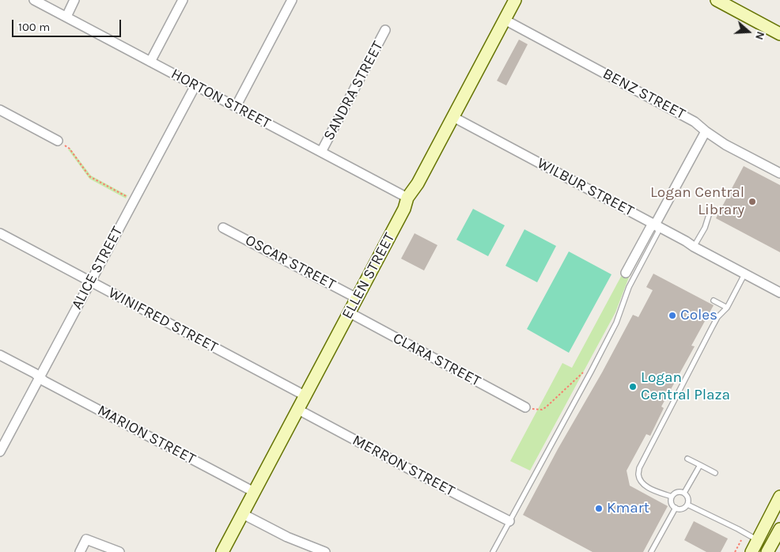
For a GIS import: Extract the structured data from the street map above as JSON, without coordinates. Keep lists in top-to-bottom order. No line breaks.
{"streets":{"street":["SANDRA STREET","BENZ STREET","HORTON STREET","WILBUR STREET","OSCAR STREET","ALICE STREET","ELLEN STREET","WINIFRED STREET","CLARA STREET","MARION STREET","MERRON STREET"]},"crossings":[["SANDRA STREET","HORTON STREET"],["BENZ STREET","ELLEN STREET"],["HORTON STREET","ALICE STREET"],["HORTON STREET","ELLEN STREET"],["WILBUR STREET","ELLEN STREET"],["OSCAR STREET","ELLEN STREET"],["ALICE STREET","WINIFRED STREET"],["ALICE STREET","MARION STREET"],["ELLEN STREET","WINIFRED STREET"],["ELLEN STREET","CLARA STREET"],["ELLEN STREET","MARION STREET"],["ELLEN STREET","MERRON STREET"]],"places":["Logan Central Library","Coles","Logan Central Plaza","Kmart"],"scale_bar":"100 m","north":"right"}
